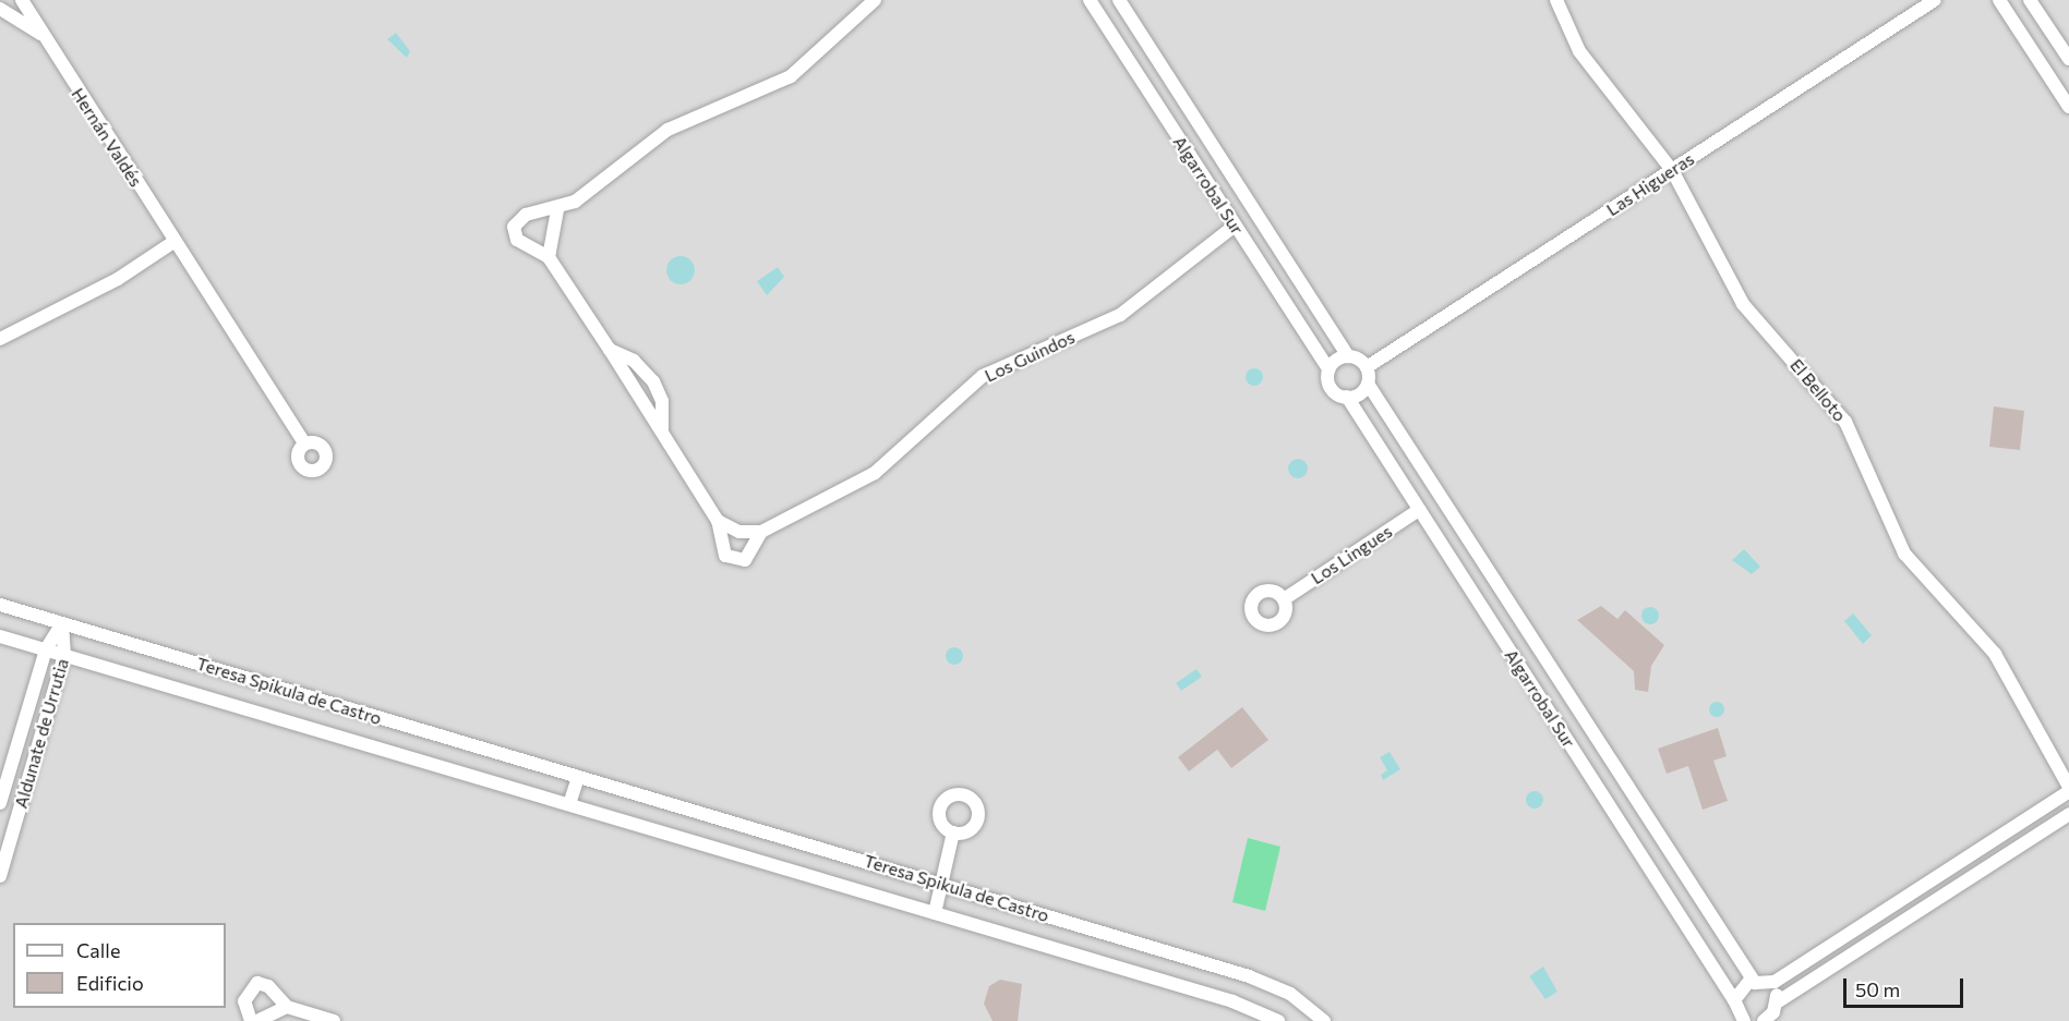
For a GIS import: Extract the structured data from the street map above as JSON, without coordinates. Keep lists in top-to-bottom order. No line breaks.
{"streets":{"street":["Hernán Valdés","Las Higueras","Algarrobal Sur","Los Guindos","El Belloto","Los Lingues","Teresa Spikula de Castro","Aldunate de Urrutia"]},"crossings":[["Las Higueras","Algarrobal Sur"],["Las Higueras","El Belloto"],["Algarrobal Sur","Los Guindos"],["Algarrobal Sur","Los Lingues"],["Teresa Spikula de Castro","Aldunate de Urrutia"]],"legend":["Calle","Edificio"],"scale_bar":"50 m"}
